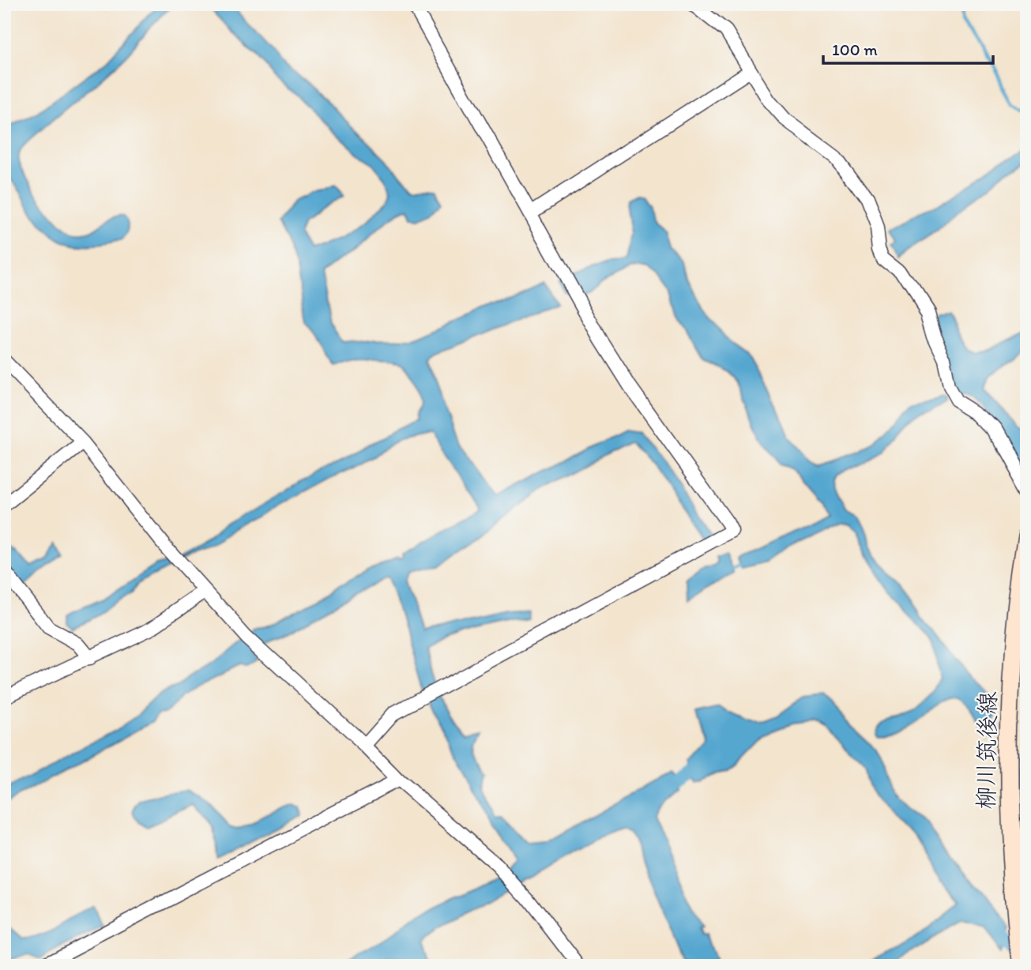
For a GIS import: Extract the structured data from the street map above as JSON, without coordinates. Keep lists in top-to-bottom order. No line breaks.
{"streets":{"main road":["柳川筑後線"]},"scale_bar":"100 m"}
